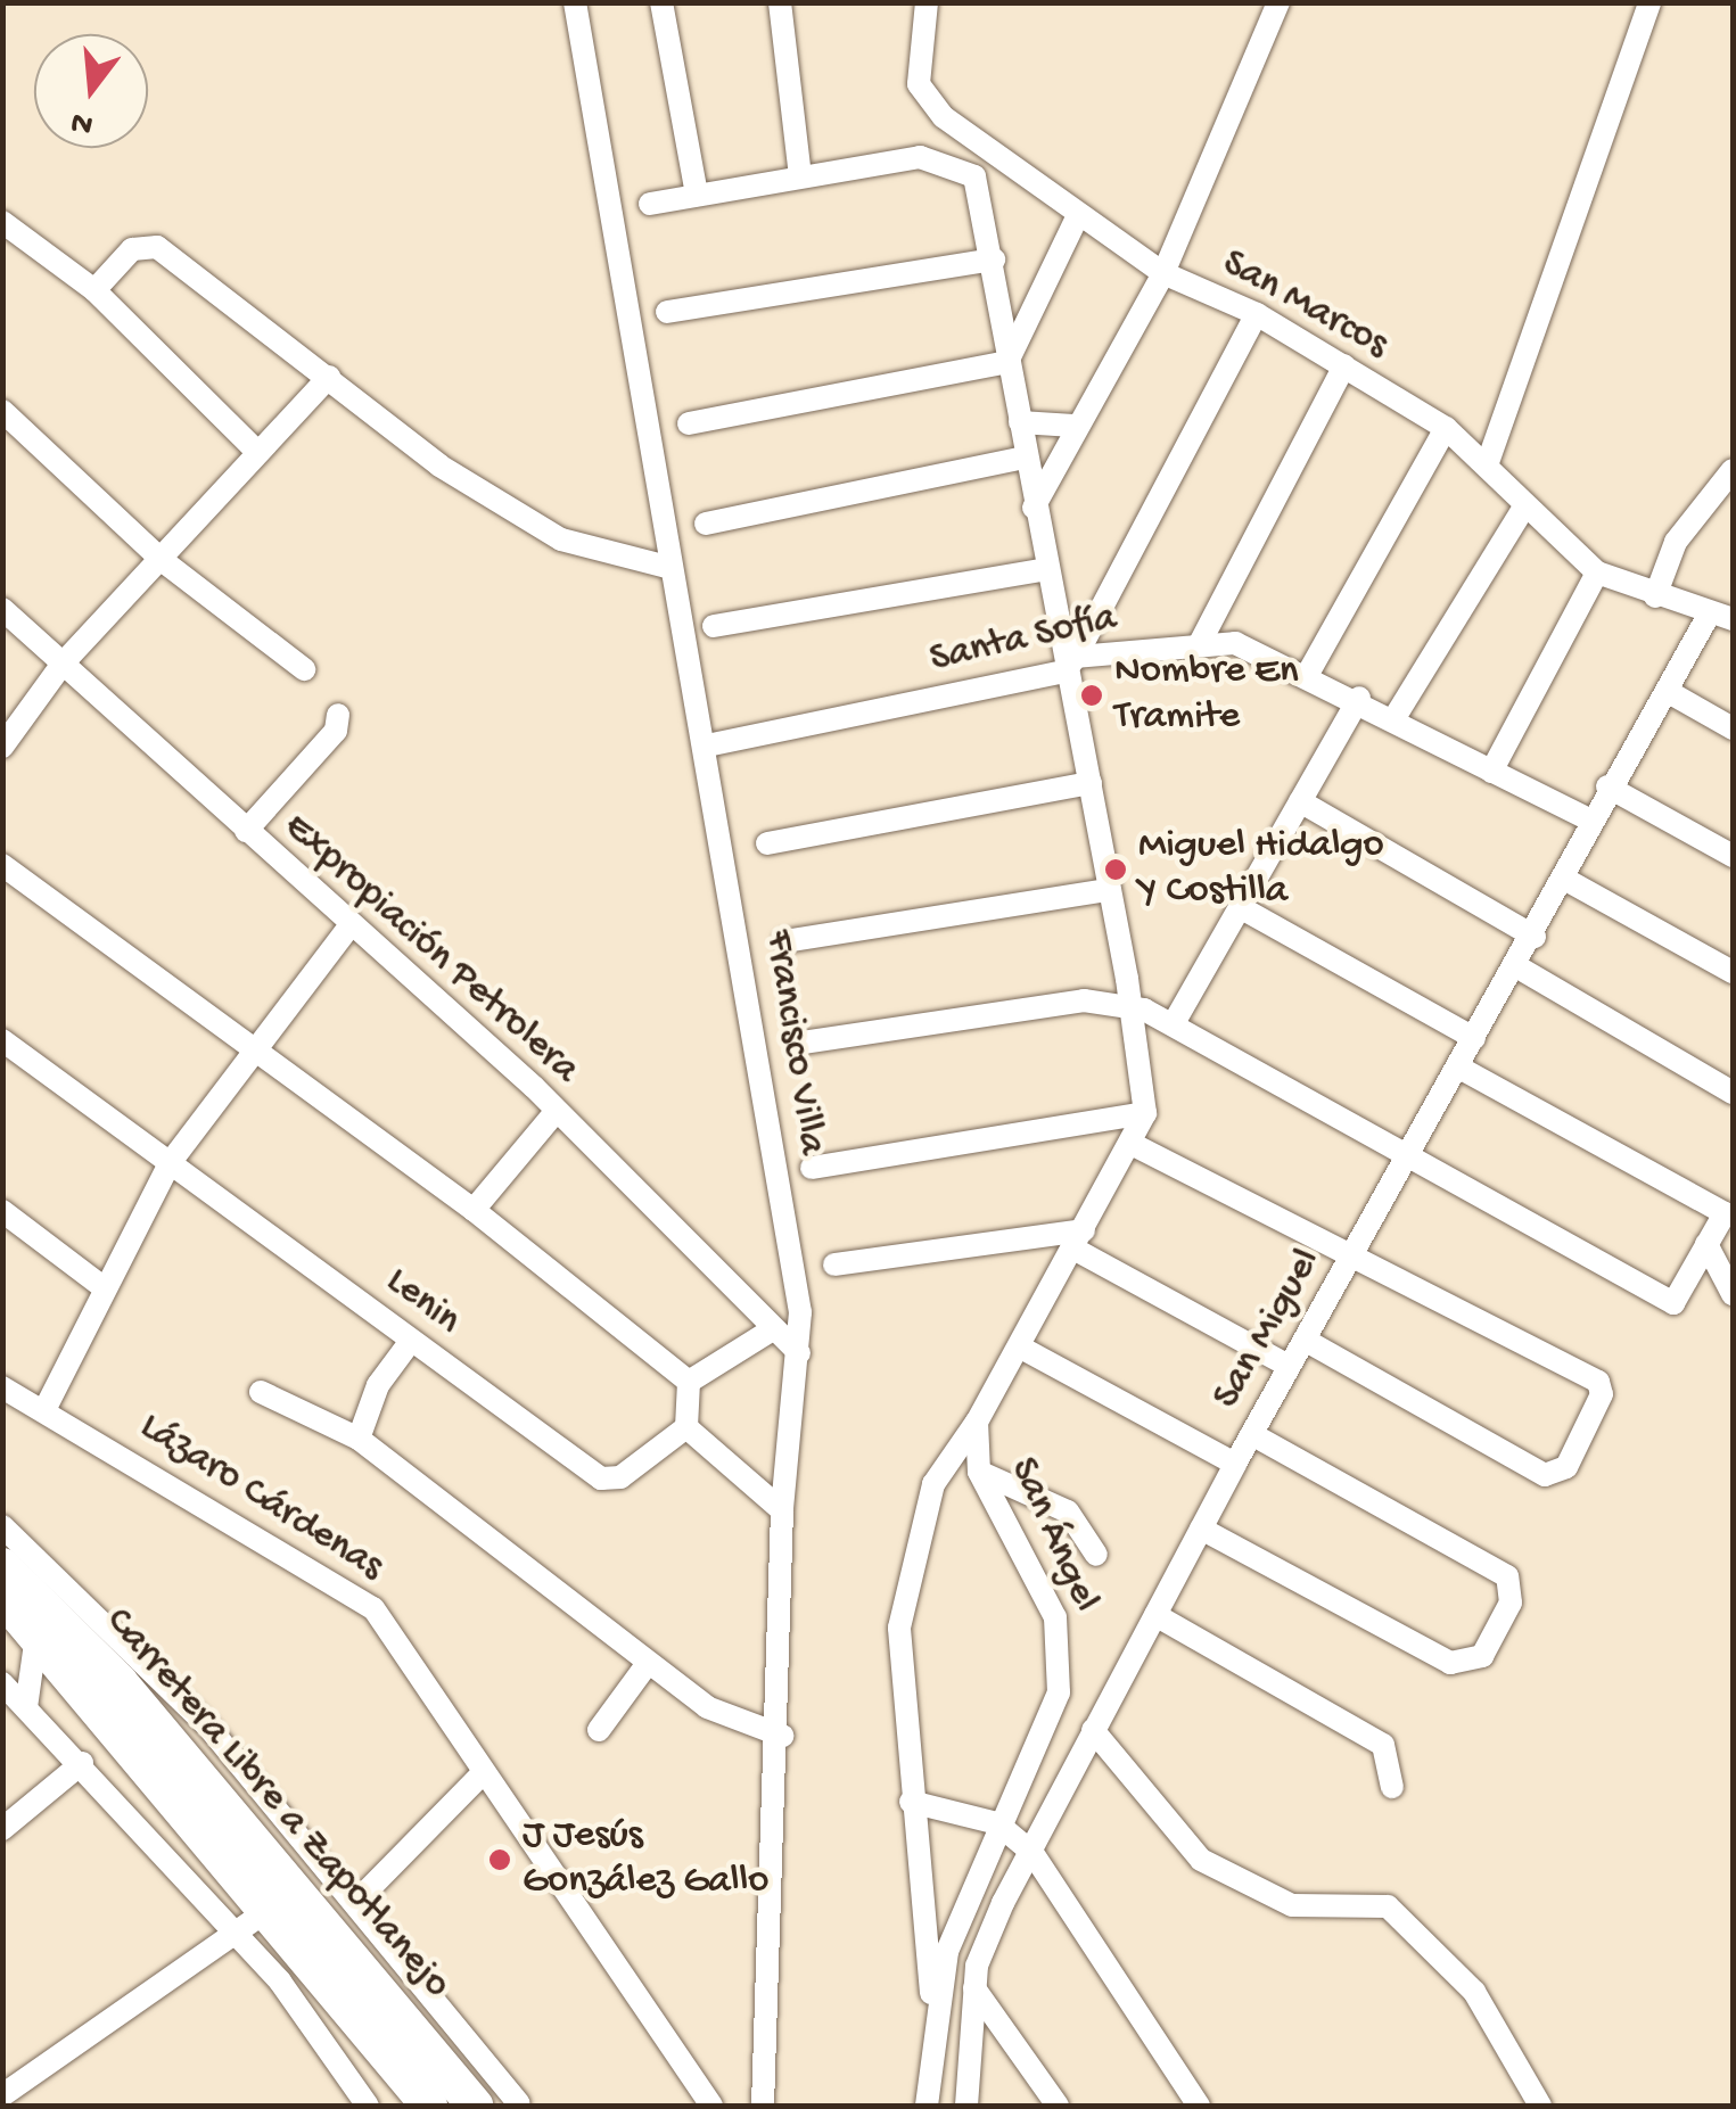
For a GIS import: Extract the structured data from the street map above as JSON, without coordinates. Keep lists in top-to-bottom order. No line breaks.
{"streets":{"main road":["Carretera Libre a Zapotlanejo"],"street":["San Marcos","Santa Sofía","Expropiación Petrolera","Francisco Villa","Lenin","San Miguel","Lázaro Cárdenas","San Ángel"]},"crossings":[["San Marcos","San Miguel"],["Santa Sofía","Francisco Villa"],["Santa Sofía","San Miguel"],["Expropiación Petrolera","Francisco Villa"]],"places":["Nombre En Tramite","Miguel Hidalgo Y Costilla","J Jesús González Gallo"],"north":"bottom"}
